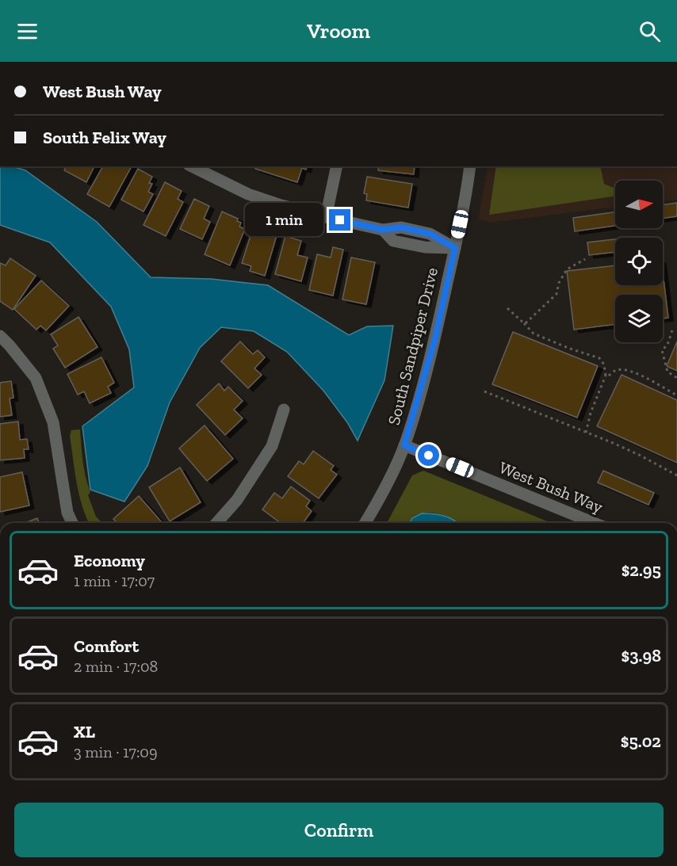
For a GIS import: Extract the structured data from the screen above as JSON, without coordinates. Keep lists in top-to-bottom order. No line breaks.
{"streets":{"street":["South Sandpiper Drive","West Bush Way"]},"crossings":[["South Sandpiper Drive","West Bush Way"]],"north":"right","page":{"header":"Vroom","banner":["West Bush Way","South Felix Way"],"bubble":"1 min","list":[{"name":"Economy","note":"1 min · 17:07","value":"$2.95"},{"name":"Comfort","note":"2 min · 17:08","value":"$3.98"},{"name":"XL","note":"3 min · 17:09","value":"$5.02"}],"buttons":"Confirm"}}
